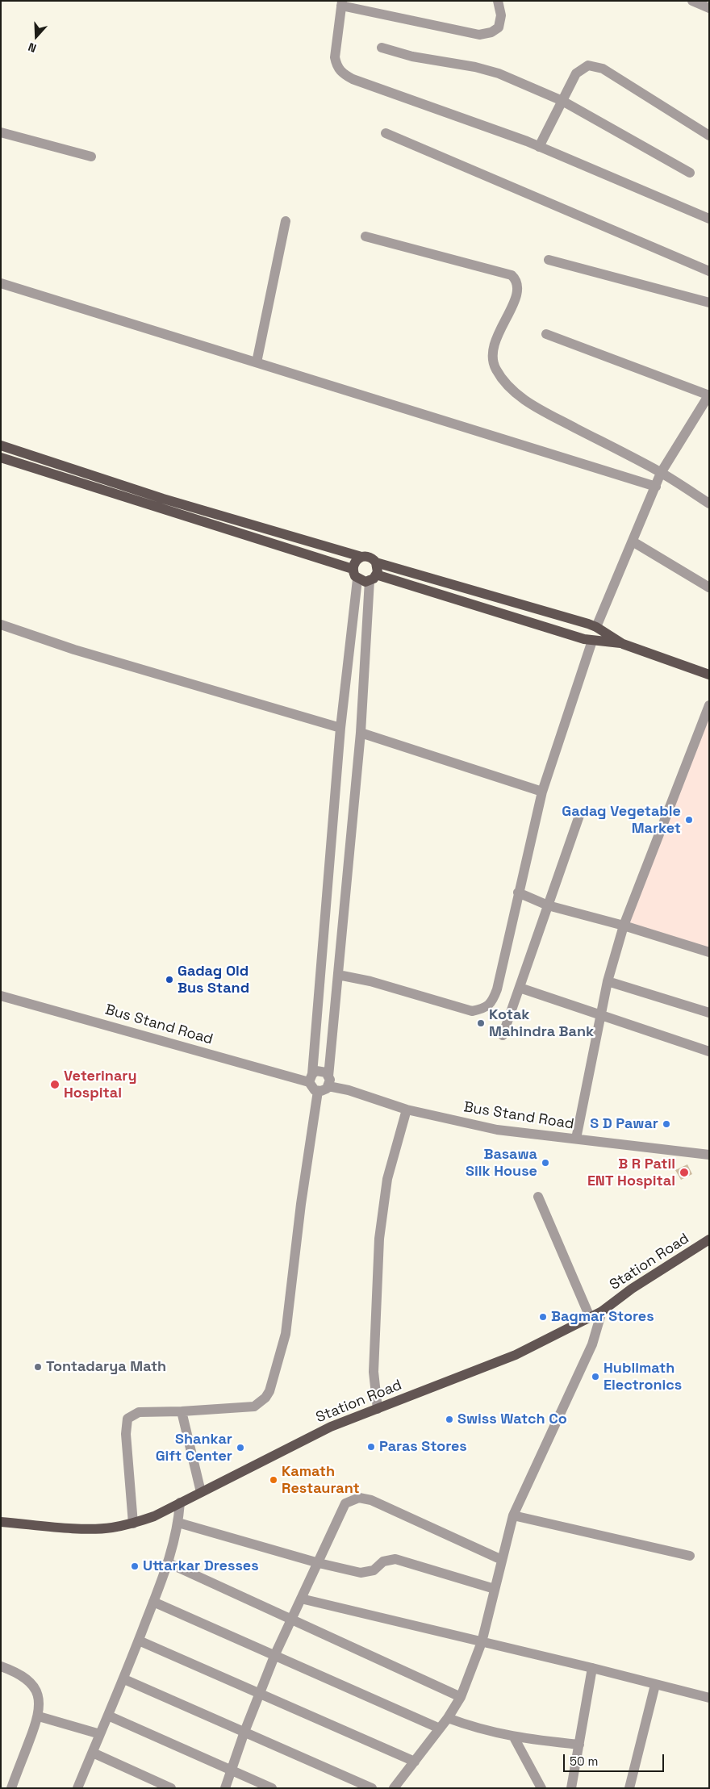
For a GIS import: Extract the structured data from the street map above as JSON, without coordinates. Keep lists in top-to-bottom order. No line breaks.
{"streets":{"main road":["Station Road"],"street":["Bus Stand Road"]},"places":["Gadag Vegetable Market","Gadag Old Bus Stand","Kotak Mahindra Bank","Veterinary Hospital","S D Pawar","Basawa Silk House","B R Patil ENT Hospital","Bagmar Stores","Tontadarya Math","Hublimath Electronics","Swiss Watch Co","Paras Stores","Shankar Gift Center","Kamath Restaurant","Uttarkar Dresses"],"scale_bar":"50 m","north":"bottom"}
